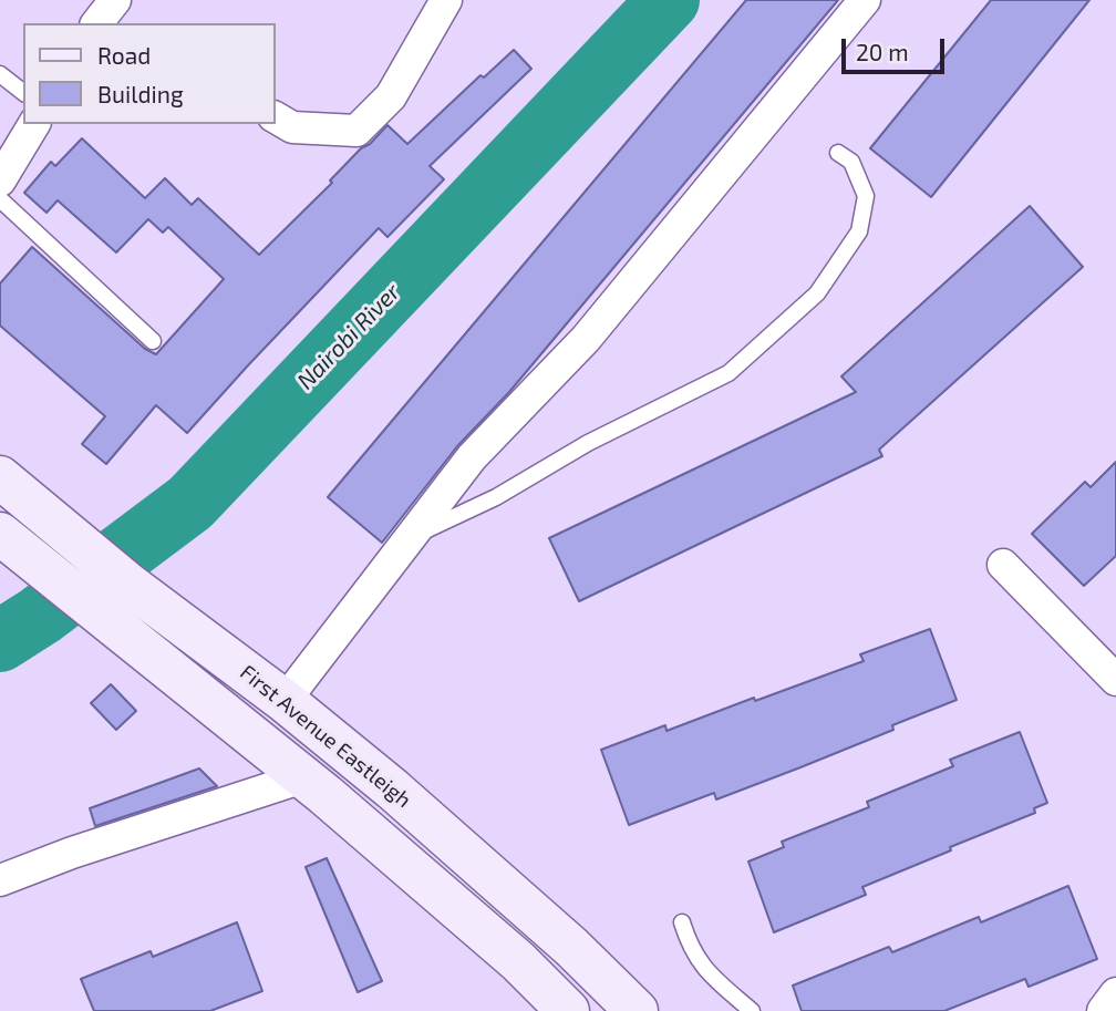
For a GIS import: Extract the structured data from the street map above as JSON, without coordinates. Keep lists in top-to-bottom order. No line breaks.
{"streets":{"main road":["First Avenue Eastleigh"]},"water":["Nairobi River"],"legend":["Road","Building"],"scale_bar":"20 m"}
